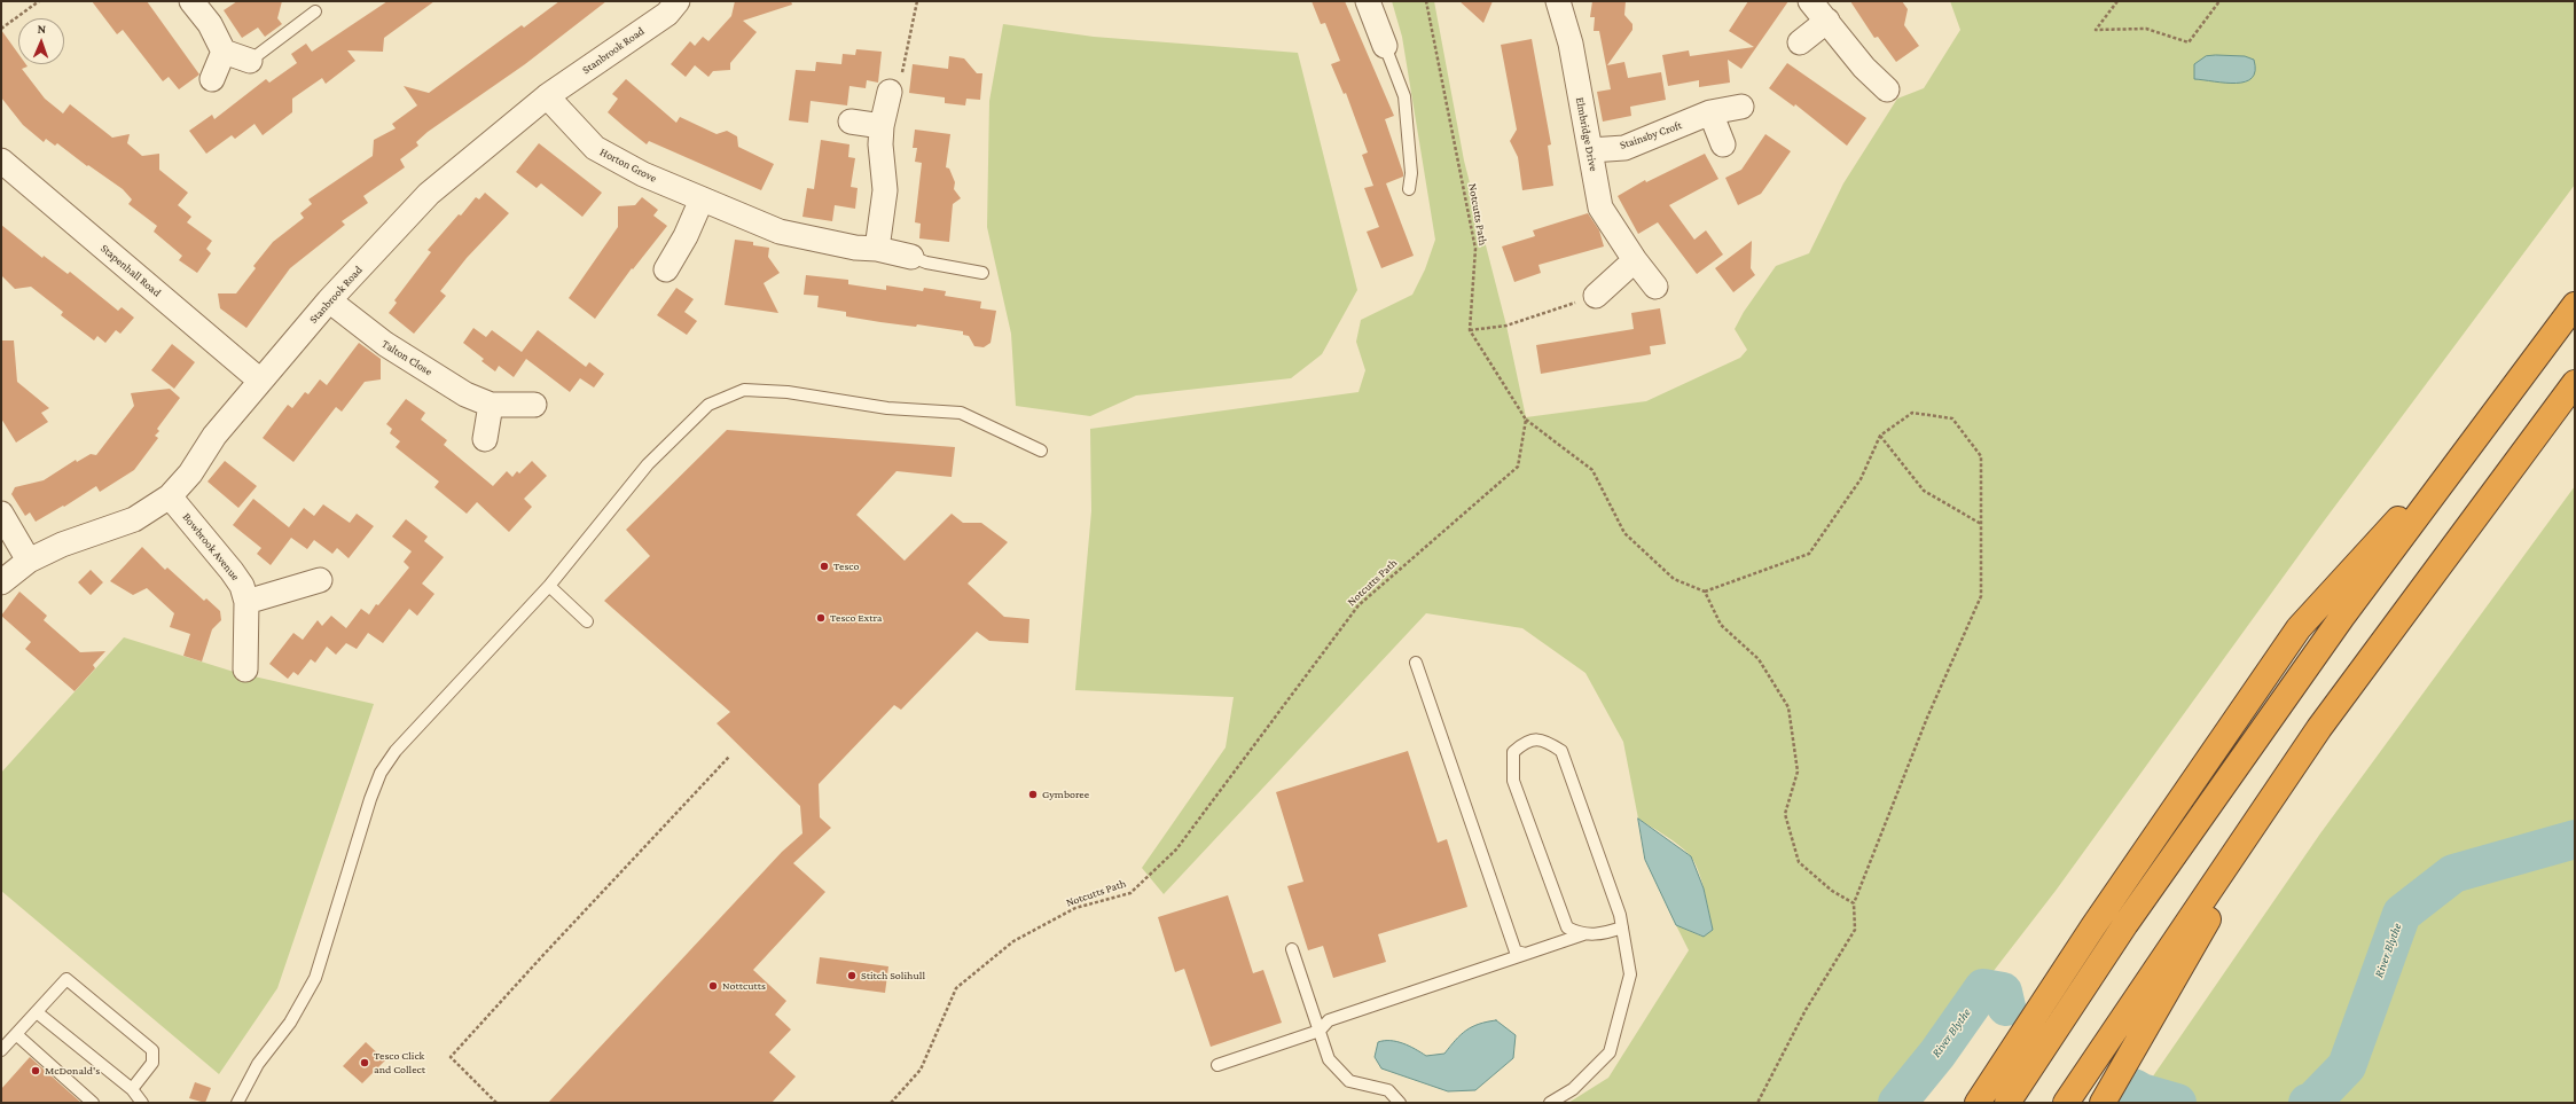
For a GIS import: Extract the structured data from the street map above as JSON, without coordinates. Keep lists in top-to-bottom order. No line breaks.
{"streets":{"street":["Stanbrook Road","Elmbridge Drive","Stainsby Croft","Horton Grove","Stapenhall Road","Talton Close","Bowbrook Avenue"],"path":["Notcutts Path"]},"crossings":[["Stanbrook Road","Horton Grove"],["Stanbrook Road","Stapenhall Road"],["Stanbrook Road","Talton Close"],["Stanbrook Road","Bowbrook Avenue"],["Elmbridge Drive","Stainsby Croft"]],"water":["River Blythe"],"places":["Tesco","Tesco Extra","Gymboree","Stitch Solihull","Nottcutts","Tesco Click and Collect","McDonald's"],"north":"top"}
